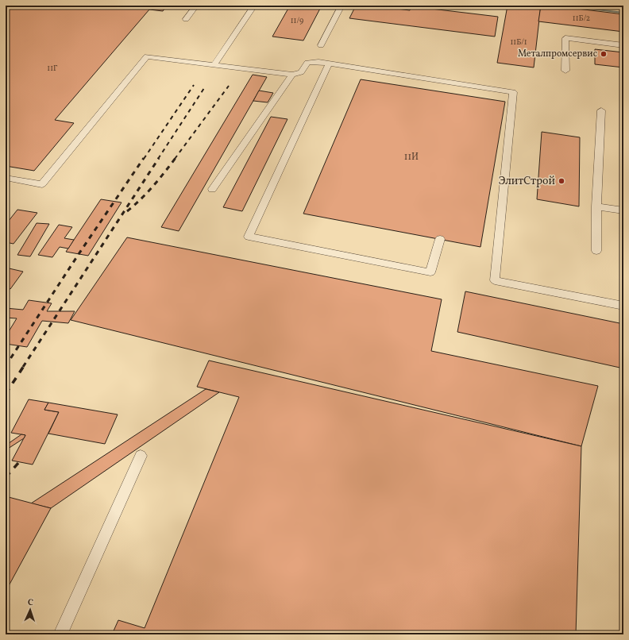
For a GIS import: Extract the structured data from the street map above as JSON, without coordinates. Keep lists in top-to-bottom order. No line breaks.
{"places":["Металпромсервис","ЭлитСтрой"],"house_numbers":["11Б/2","11/9","11Б/1","11Г","11И"],"north":"top"}
